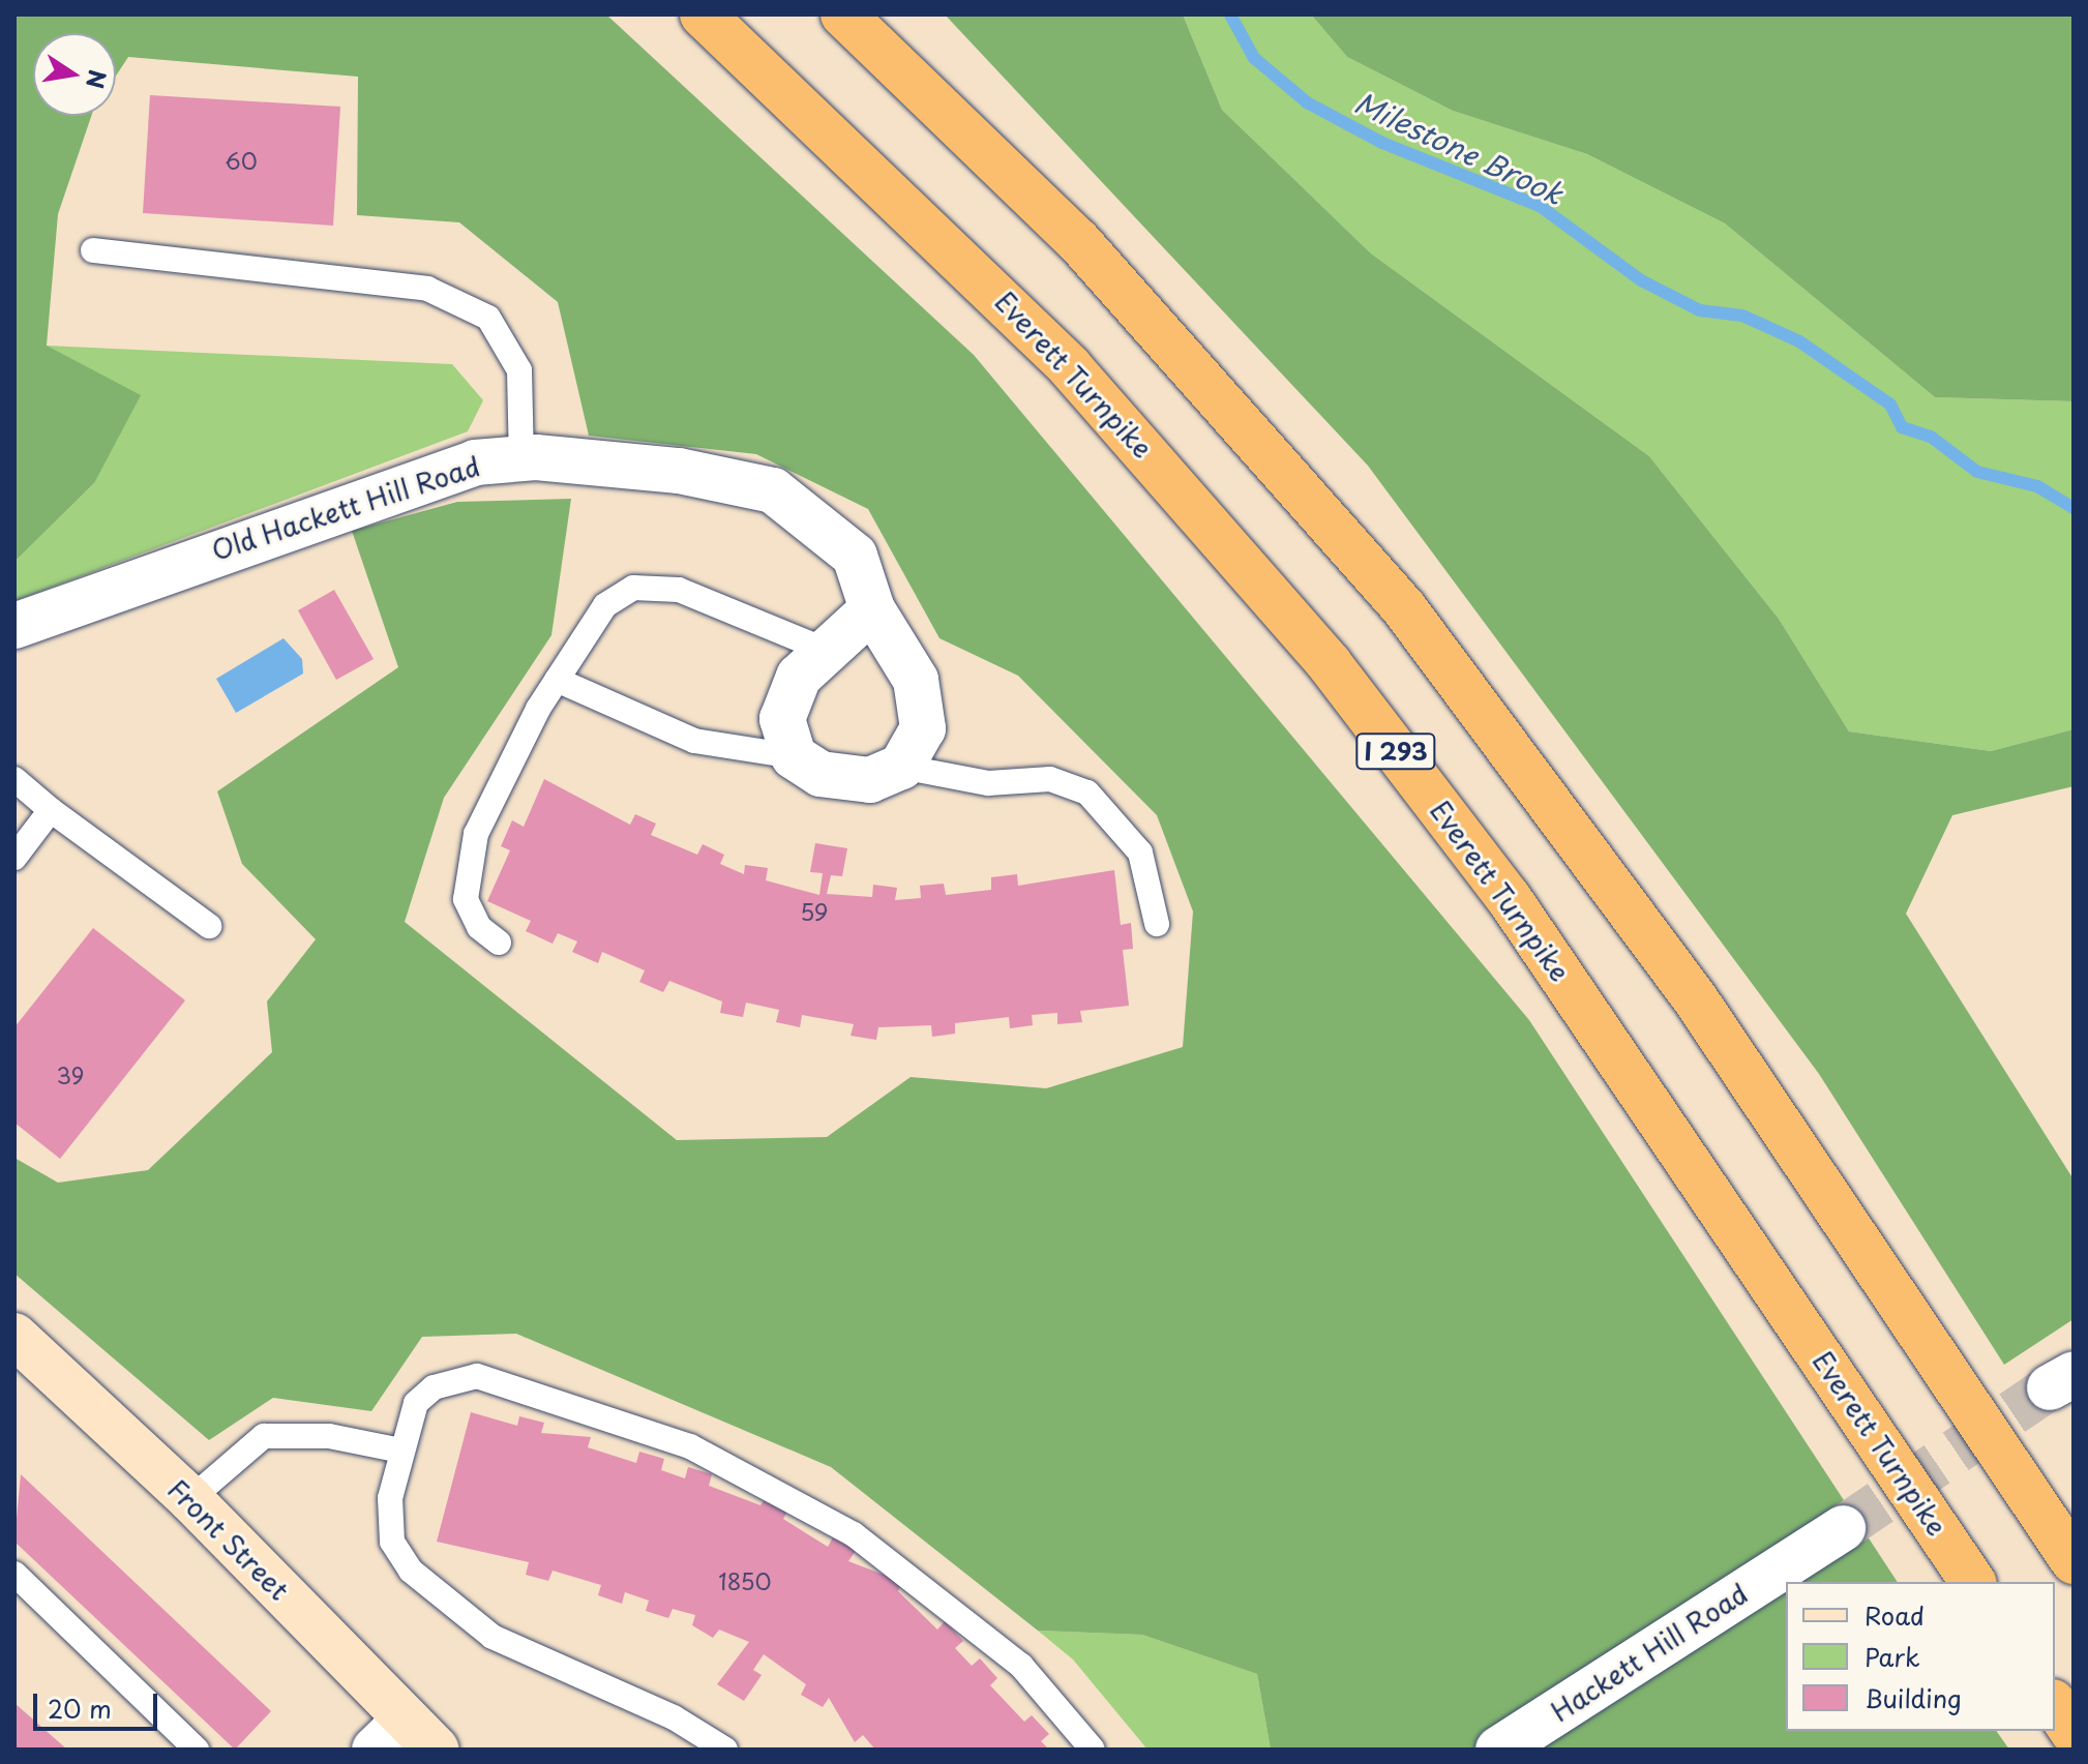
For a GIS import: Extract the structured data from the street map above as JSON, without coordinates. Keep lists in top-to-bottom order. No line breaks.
{"streets":{"highway":["Everett Turnpike","I 293"],"main road":["Front Street"],"street":["Old Hackett Hill Road","Hackett Hill Road"]},"water":["Milestone Brook"],"house_numbers":["60","59","39","1850"],"legend":["Road","Park","Building"],"scale_bar":"20 m","north":"right"}
